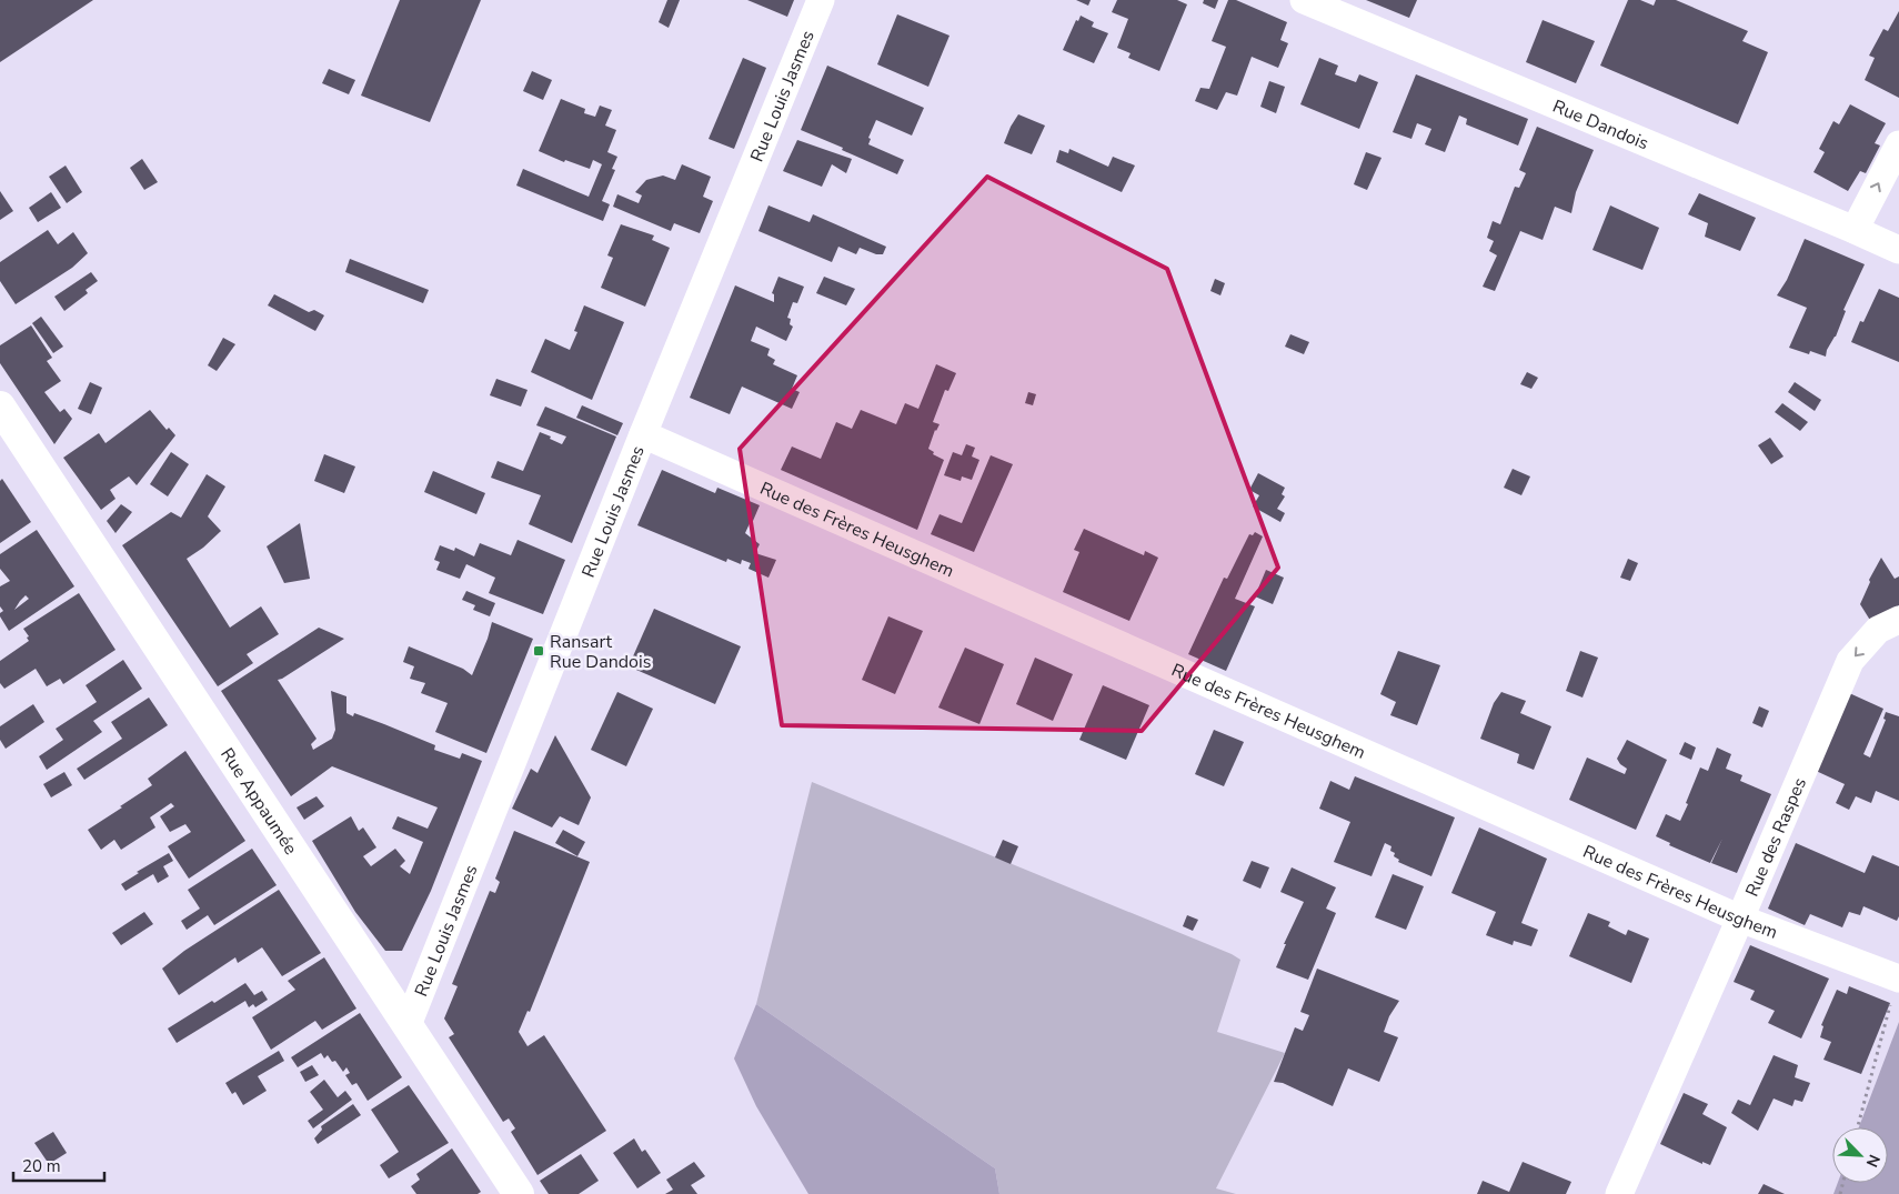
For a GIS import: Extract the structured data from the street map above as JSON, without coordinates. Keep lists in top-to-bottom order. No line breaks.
{"streets":{"street":["Rue Louis Jasmes","Rue Dandois","Rue des Frères Heusghem","Rue Appaumée","Rue des Raspes"]},"crossings":[["Rue Louis Jasmes","Rue des Frères Heusghem"],["Rue Louis Jasmes","Rue Appaumée"],["Rue des Frères Heusghem","Rue des Raspes"]],"one_way":["Rue des Raspes"],"places":{"transit":["Ransart Rue Dandois"]},"scale_bar":"20 m","north":"bottom right"}
